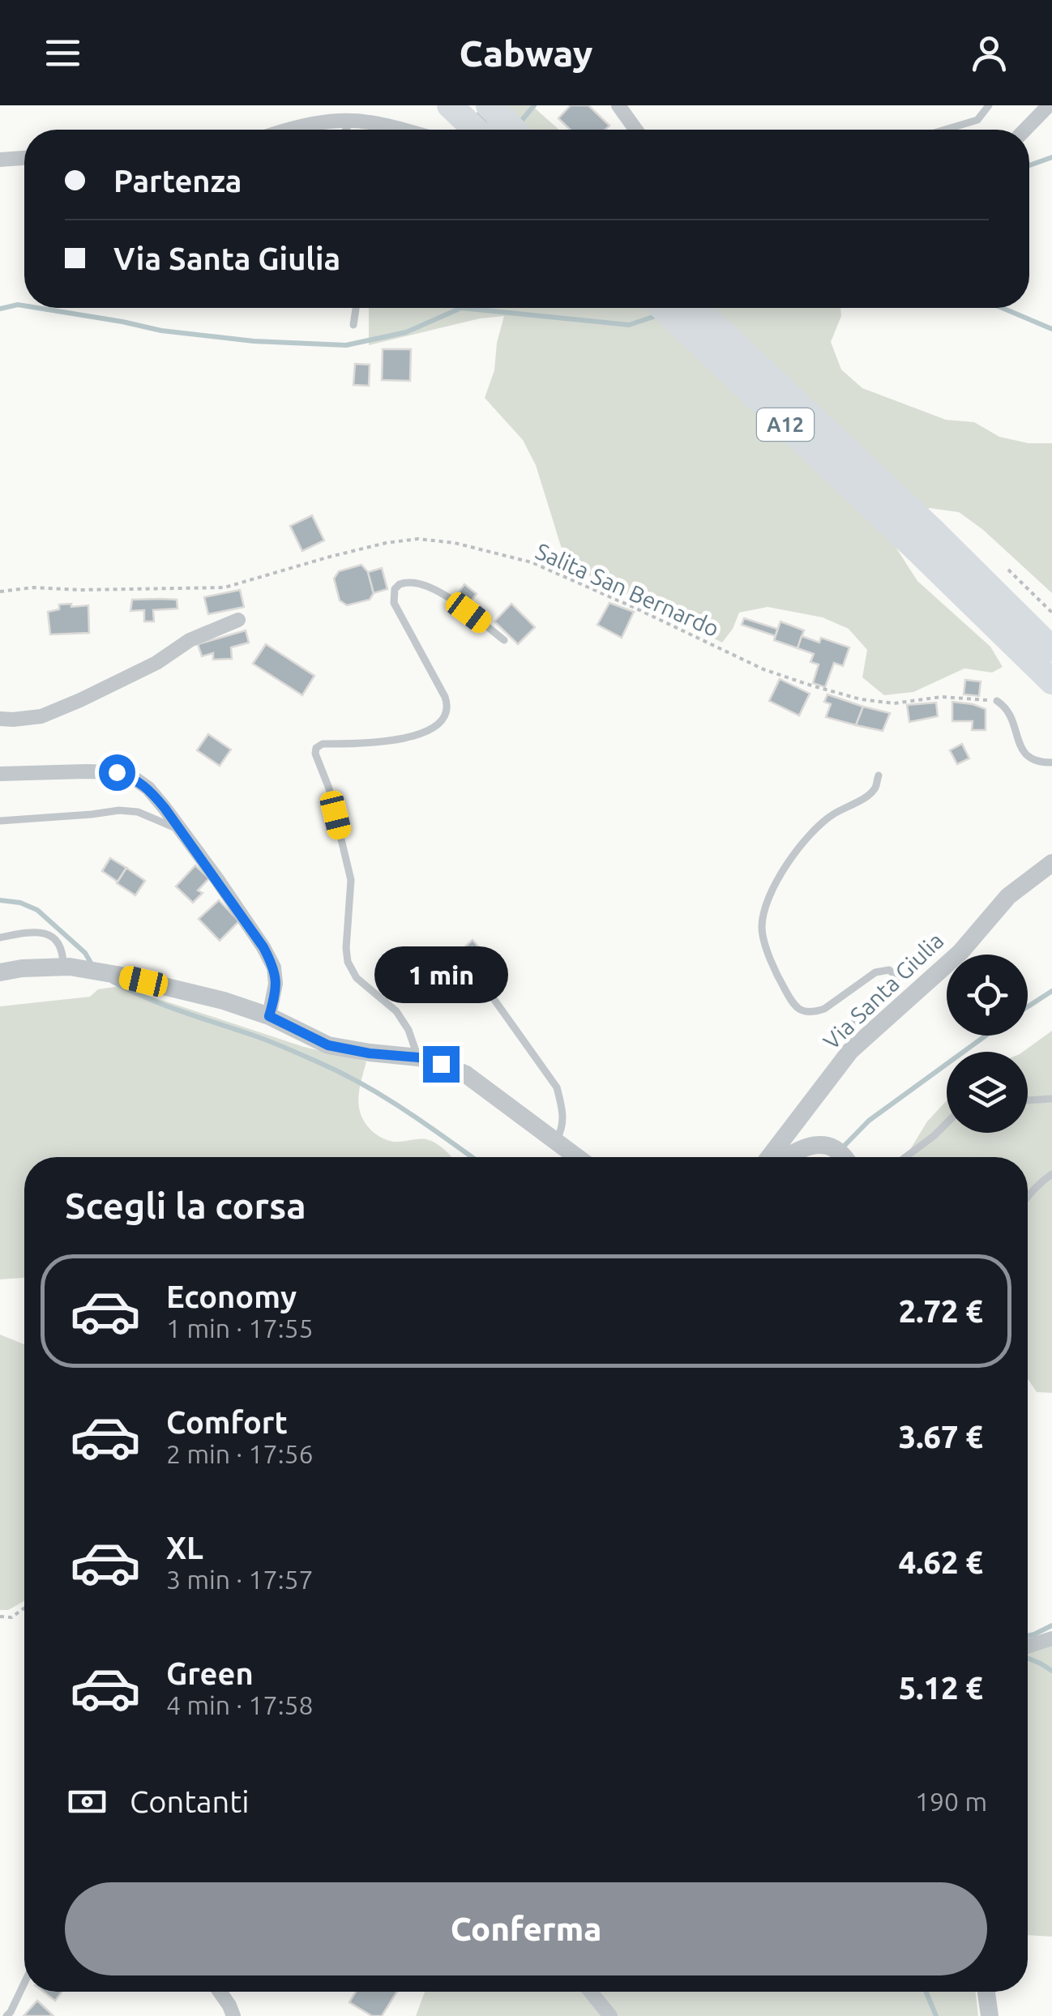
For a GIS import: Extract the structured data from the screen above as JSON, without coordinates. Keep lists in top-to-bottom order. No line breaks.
{"streets":{"highway":["A12"],"street":["Via Santa Giulia"],"path":["Salita San Bernardo"]},"page":{"header":"Cabway","banner":["Partenza","Via Santa Giulia"],"bubble":"1 min","heading":"Scegli la corsa","list":[{"name":"Economy","note":"1 min · 17:55","value":"2.72 €"},{"name":"Comfort","note":"2 min · 17:56","value":"3.67 €"},{"name":"XL","note":"3 min · 17:57","value":"4.62 €"},{"name":"Green","note":"4 min · 17:58","value":"5.12 €"}],"pay":["Contanti","190 m"],"buttons":"Conferma"}}
